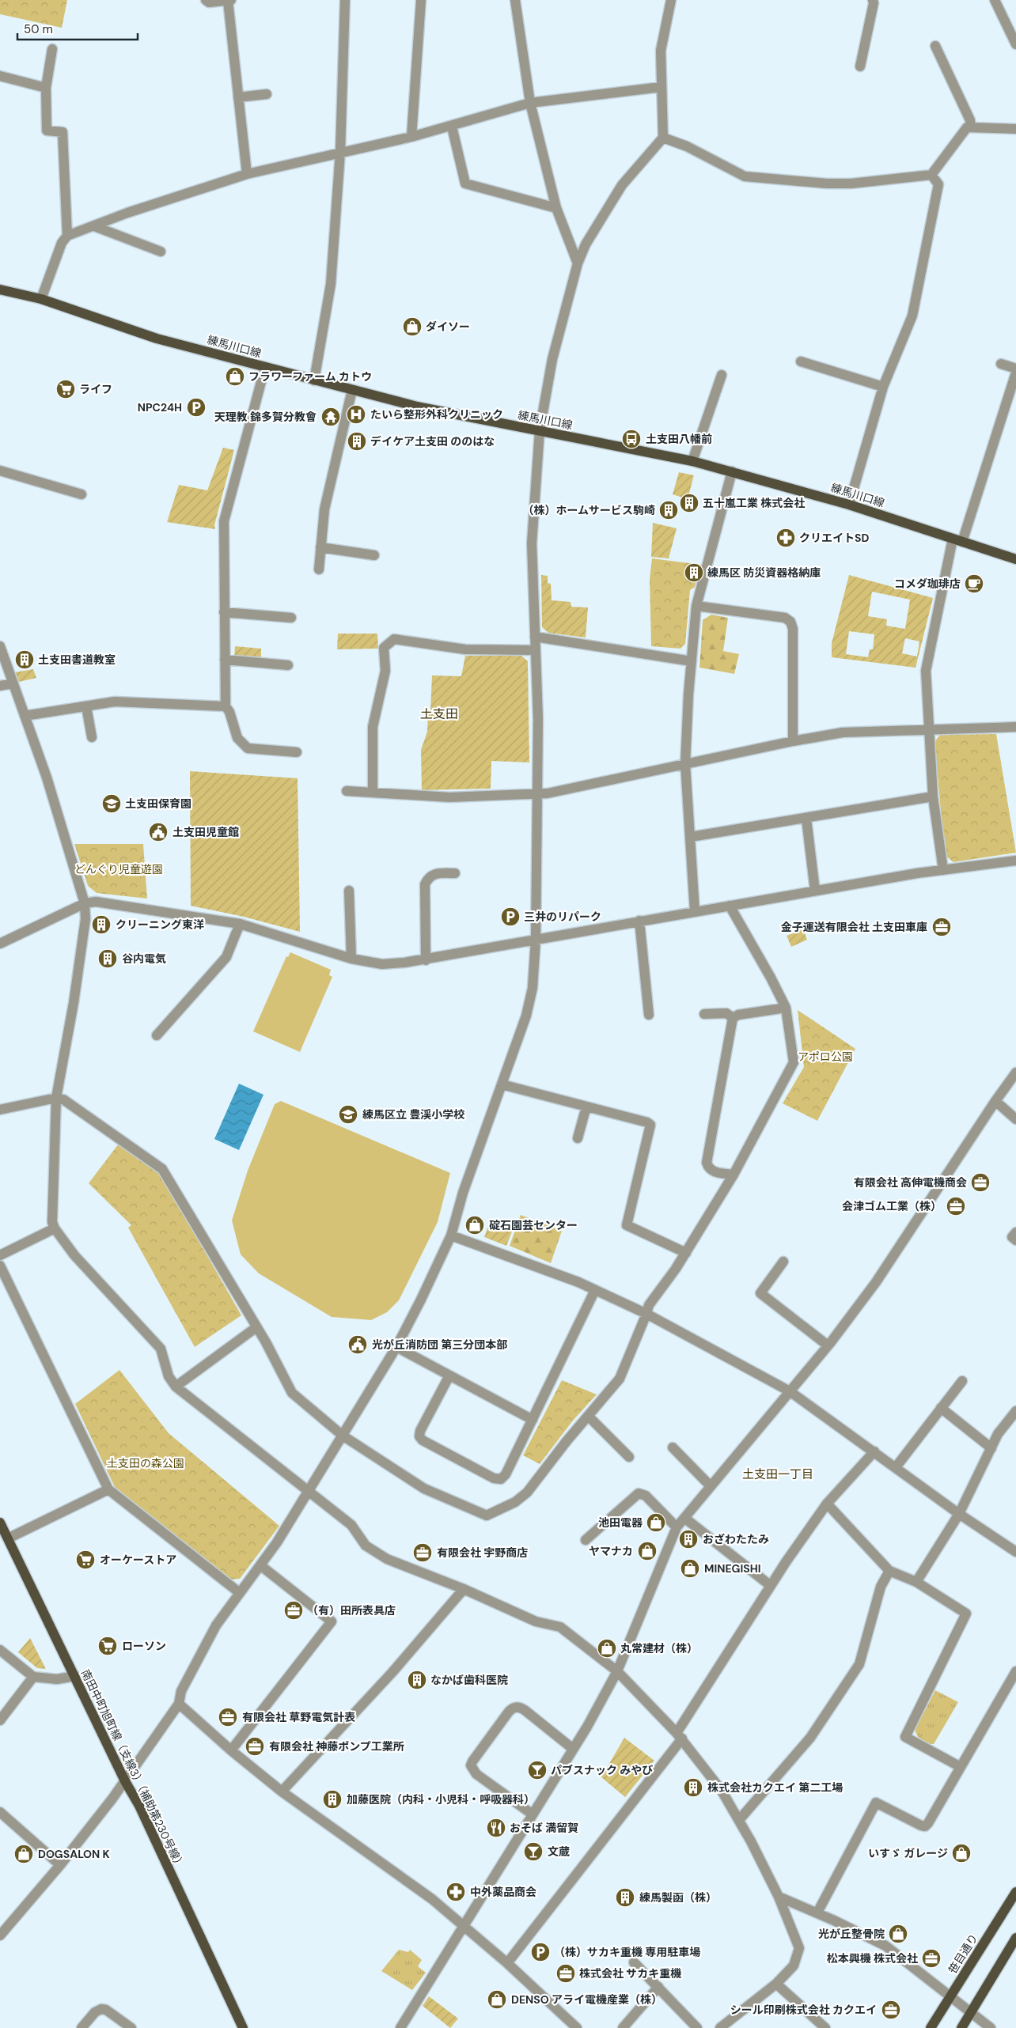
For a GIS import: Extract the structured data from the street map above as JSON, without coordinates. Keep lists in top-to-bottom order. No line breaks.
{"streets":{"main road":["練馬川口線","南田中町旭町線（支線3）（補助第230号線）","笹目通り"]},"districts":["土支田","土支田一丁目"],"parks":["どんぐり児童遊園","アポロ公園","土支田の森公園"],"places":{"shop":["ダイソー","フラワーファーム カトウ","碇石園芸センター","池田電器","ヤマナカ","MINEGISHI","丸常建材（株）","いすゞ ガレージ","DOGSALON K","光が丘整骨院","DENSO アライ電機産業（株）"],"supermarket":["ライフ","オーケーストア","ローソン"],"parking":["NPC24H","三井のリパーク","（株）サカキ重機 専用駐車場"],"hospital":["たいら整形外科クリニック"],"temple":["天理教 錦多賀分教會"],"bus stop":["土支田八幡前"],"building":["デイケア土支田 ののはな","五十嵐工業 株式会社","（株）ホームサービス駒崎","練馬区 防災資器格納庫","土支田書道教室","クリーニング東洋","谷内電気","おざわたたみ","なかば歯科医院","株式会社カクエイ 第二工場","加藤医院（内科・小児科・呼吸器科）","練馬製函（株）"],"pharmacy":["クリエイトSD","中外薬品商会"],"cafe":["コメダ珈琲店"],"school or university":["土支田保育園","練馬区立 豊渓小学校"],"public building":["土支田児童館","光が丘消防団 第三分団本部"],"office":["金子運送有限会社 土支田車庫","有限会社 高伸電機商会","会津ゴム工業（株）","有限会社 宇野商店","（有）田所表具店","有限会社 草野電気計表","有限会社 神藤ポンプ工業所","松本興機 株式会社","株式会社 サカキ重機","シール印刷株式会社 カクエイ"],"bar":["パブスナック みやび","文蔵"],"restaurant":["おそば 満留賀"]},"scale_bar":"50 m"}
